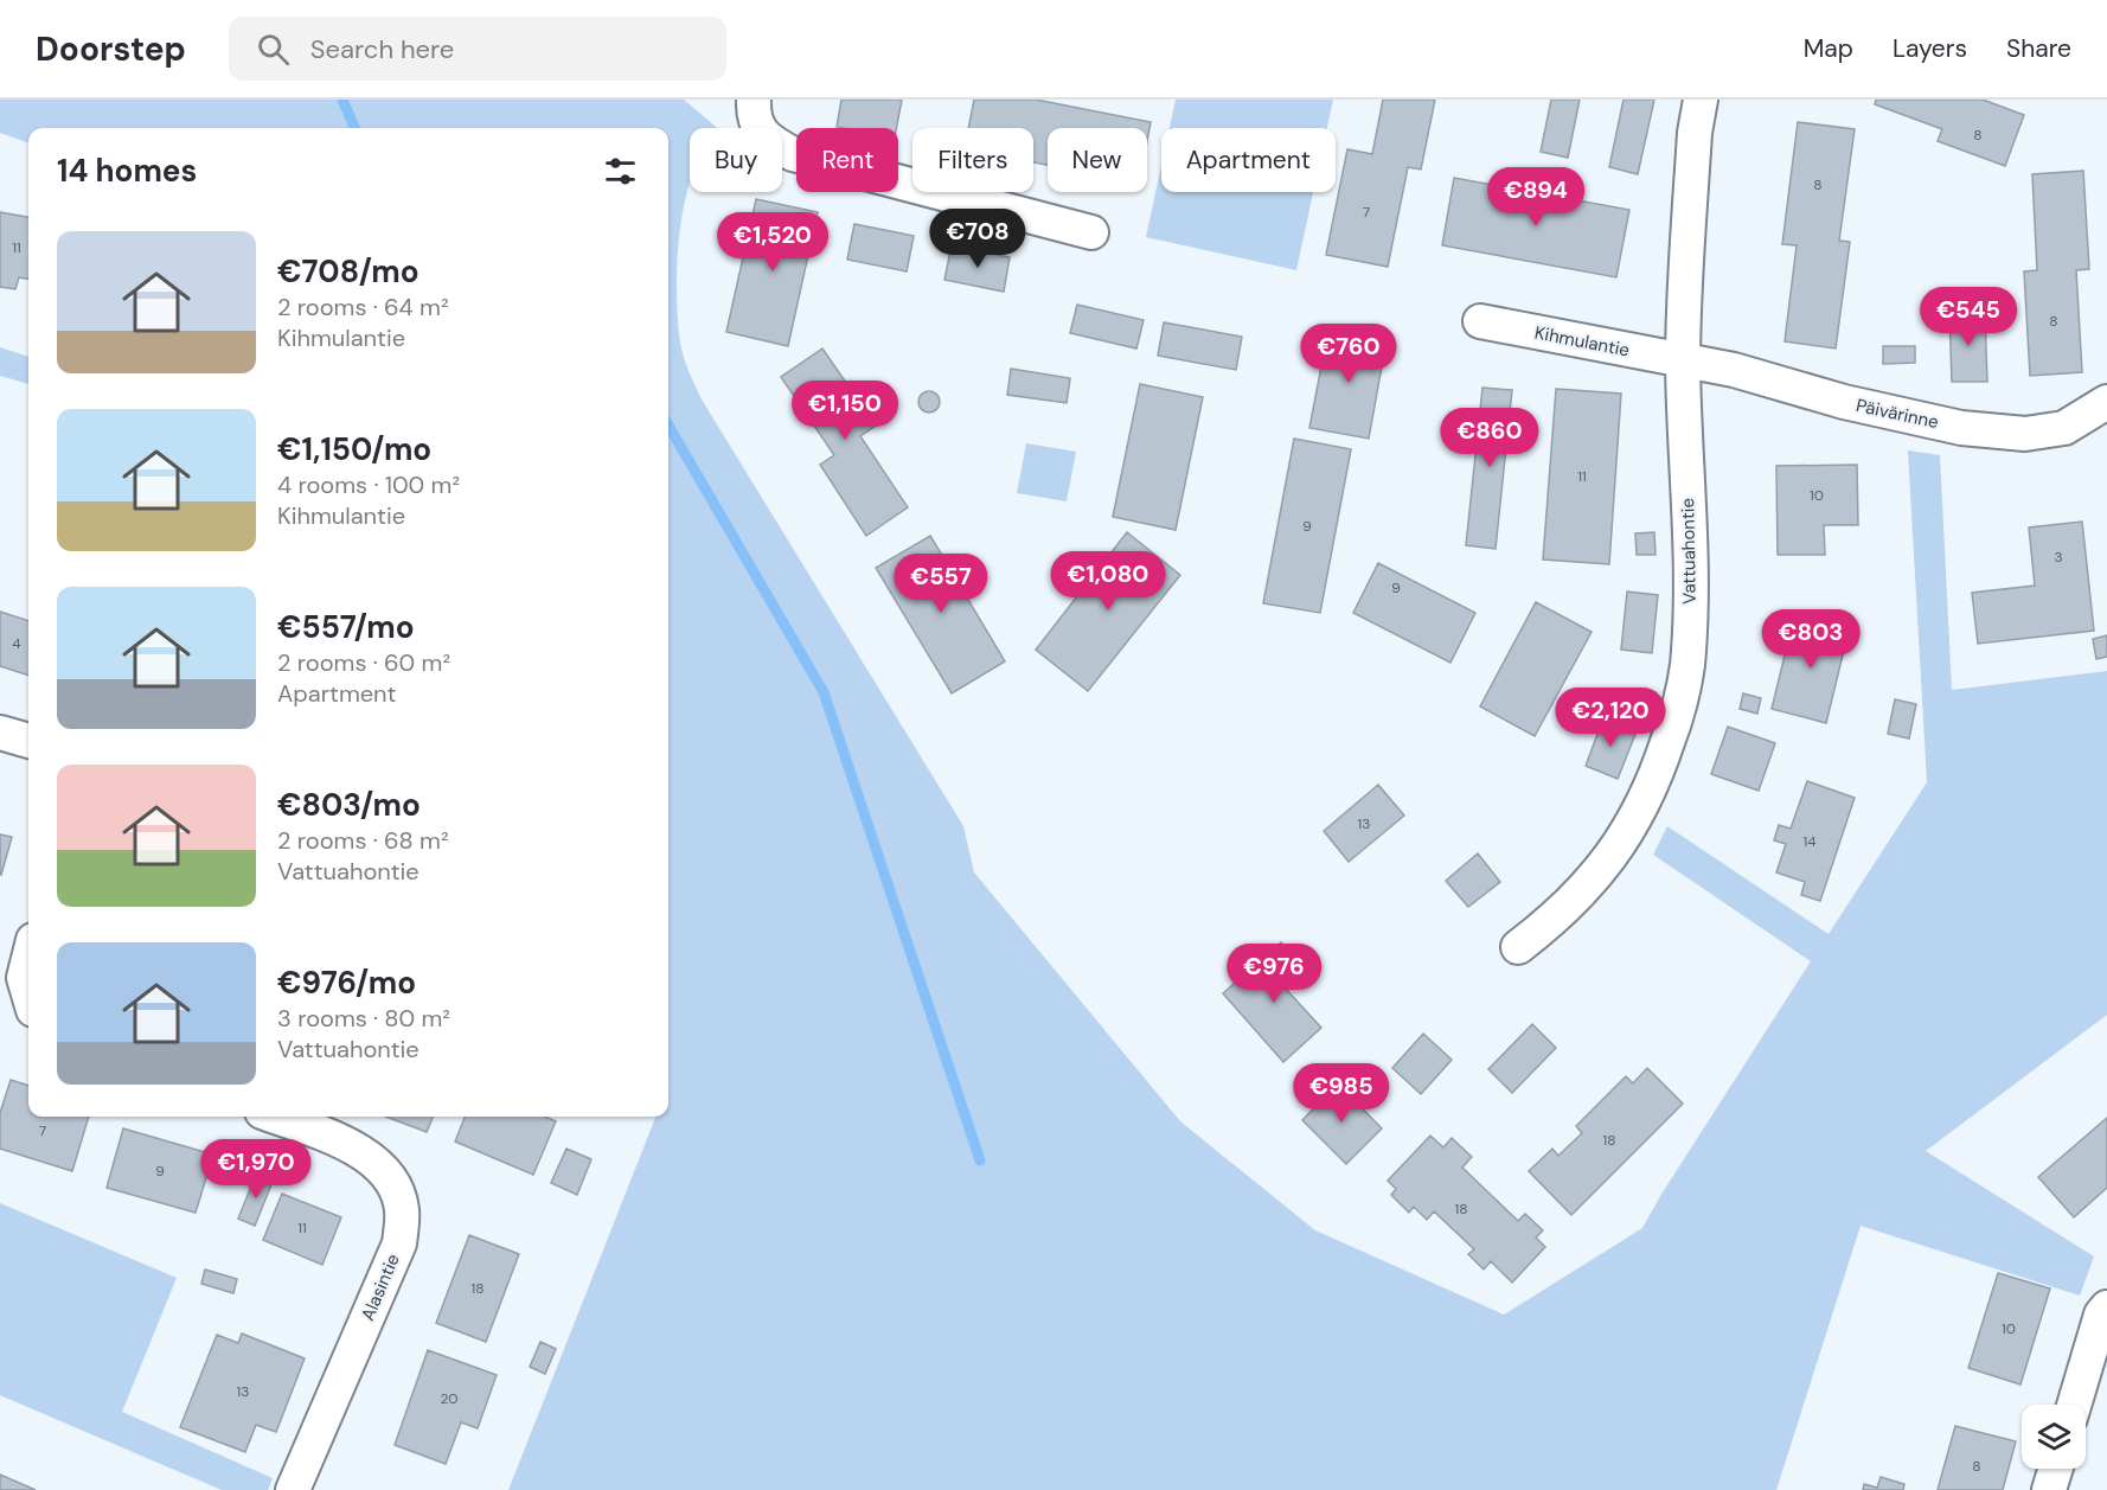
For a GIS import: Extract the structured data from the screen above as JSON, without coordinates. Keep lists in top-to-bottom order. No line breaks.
{"streets":{"street":["Kihmulantie","Päivärinne","Vattuahontie","Alasintie"]},"crossings":[["Kihmulantie","Päivärinne"],["Kihmulantie","Vattuahontie"],["Päivärinne","Vattuahontie"]],"house_numbers":["8","8","7","11","8","11","10","9","3","9","4","13","14","7","18","9","18","11","18","10","13","20","8"],"page":{"header":"Doorstep","search":"Search here","nav":["Map","Layers","Share"],"chip":["Buy","Rent","Filters","New","Apartment"],"heading":"14 homes","price":["€894","€708","€1,520","€545","€760","€1,150","€860","€1,080","€557","€803","€2,120","€976","€985","€1,970"],"list":[{"name":"€708/mo","note":"2 rooms · 64 m² · Kihmulantie"},{"name":"€1,150/mo","note":"4 rooms · 100 m² · Kihmulantie"},{"name":"€557/mo","note":"2 rooms · 60 m² · Apartment"},{"name":"€803/mo","note":"2 rooms · 68 m² · Vattuahontie"},{"name":"€976/mo","note":"3 rooms · 80 m² · Vattuahontie"}]}}
